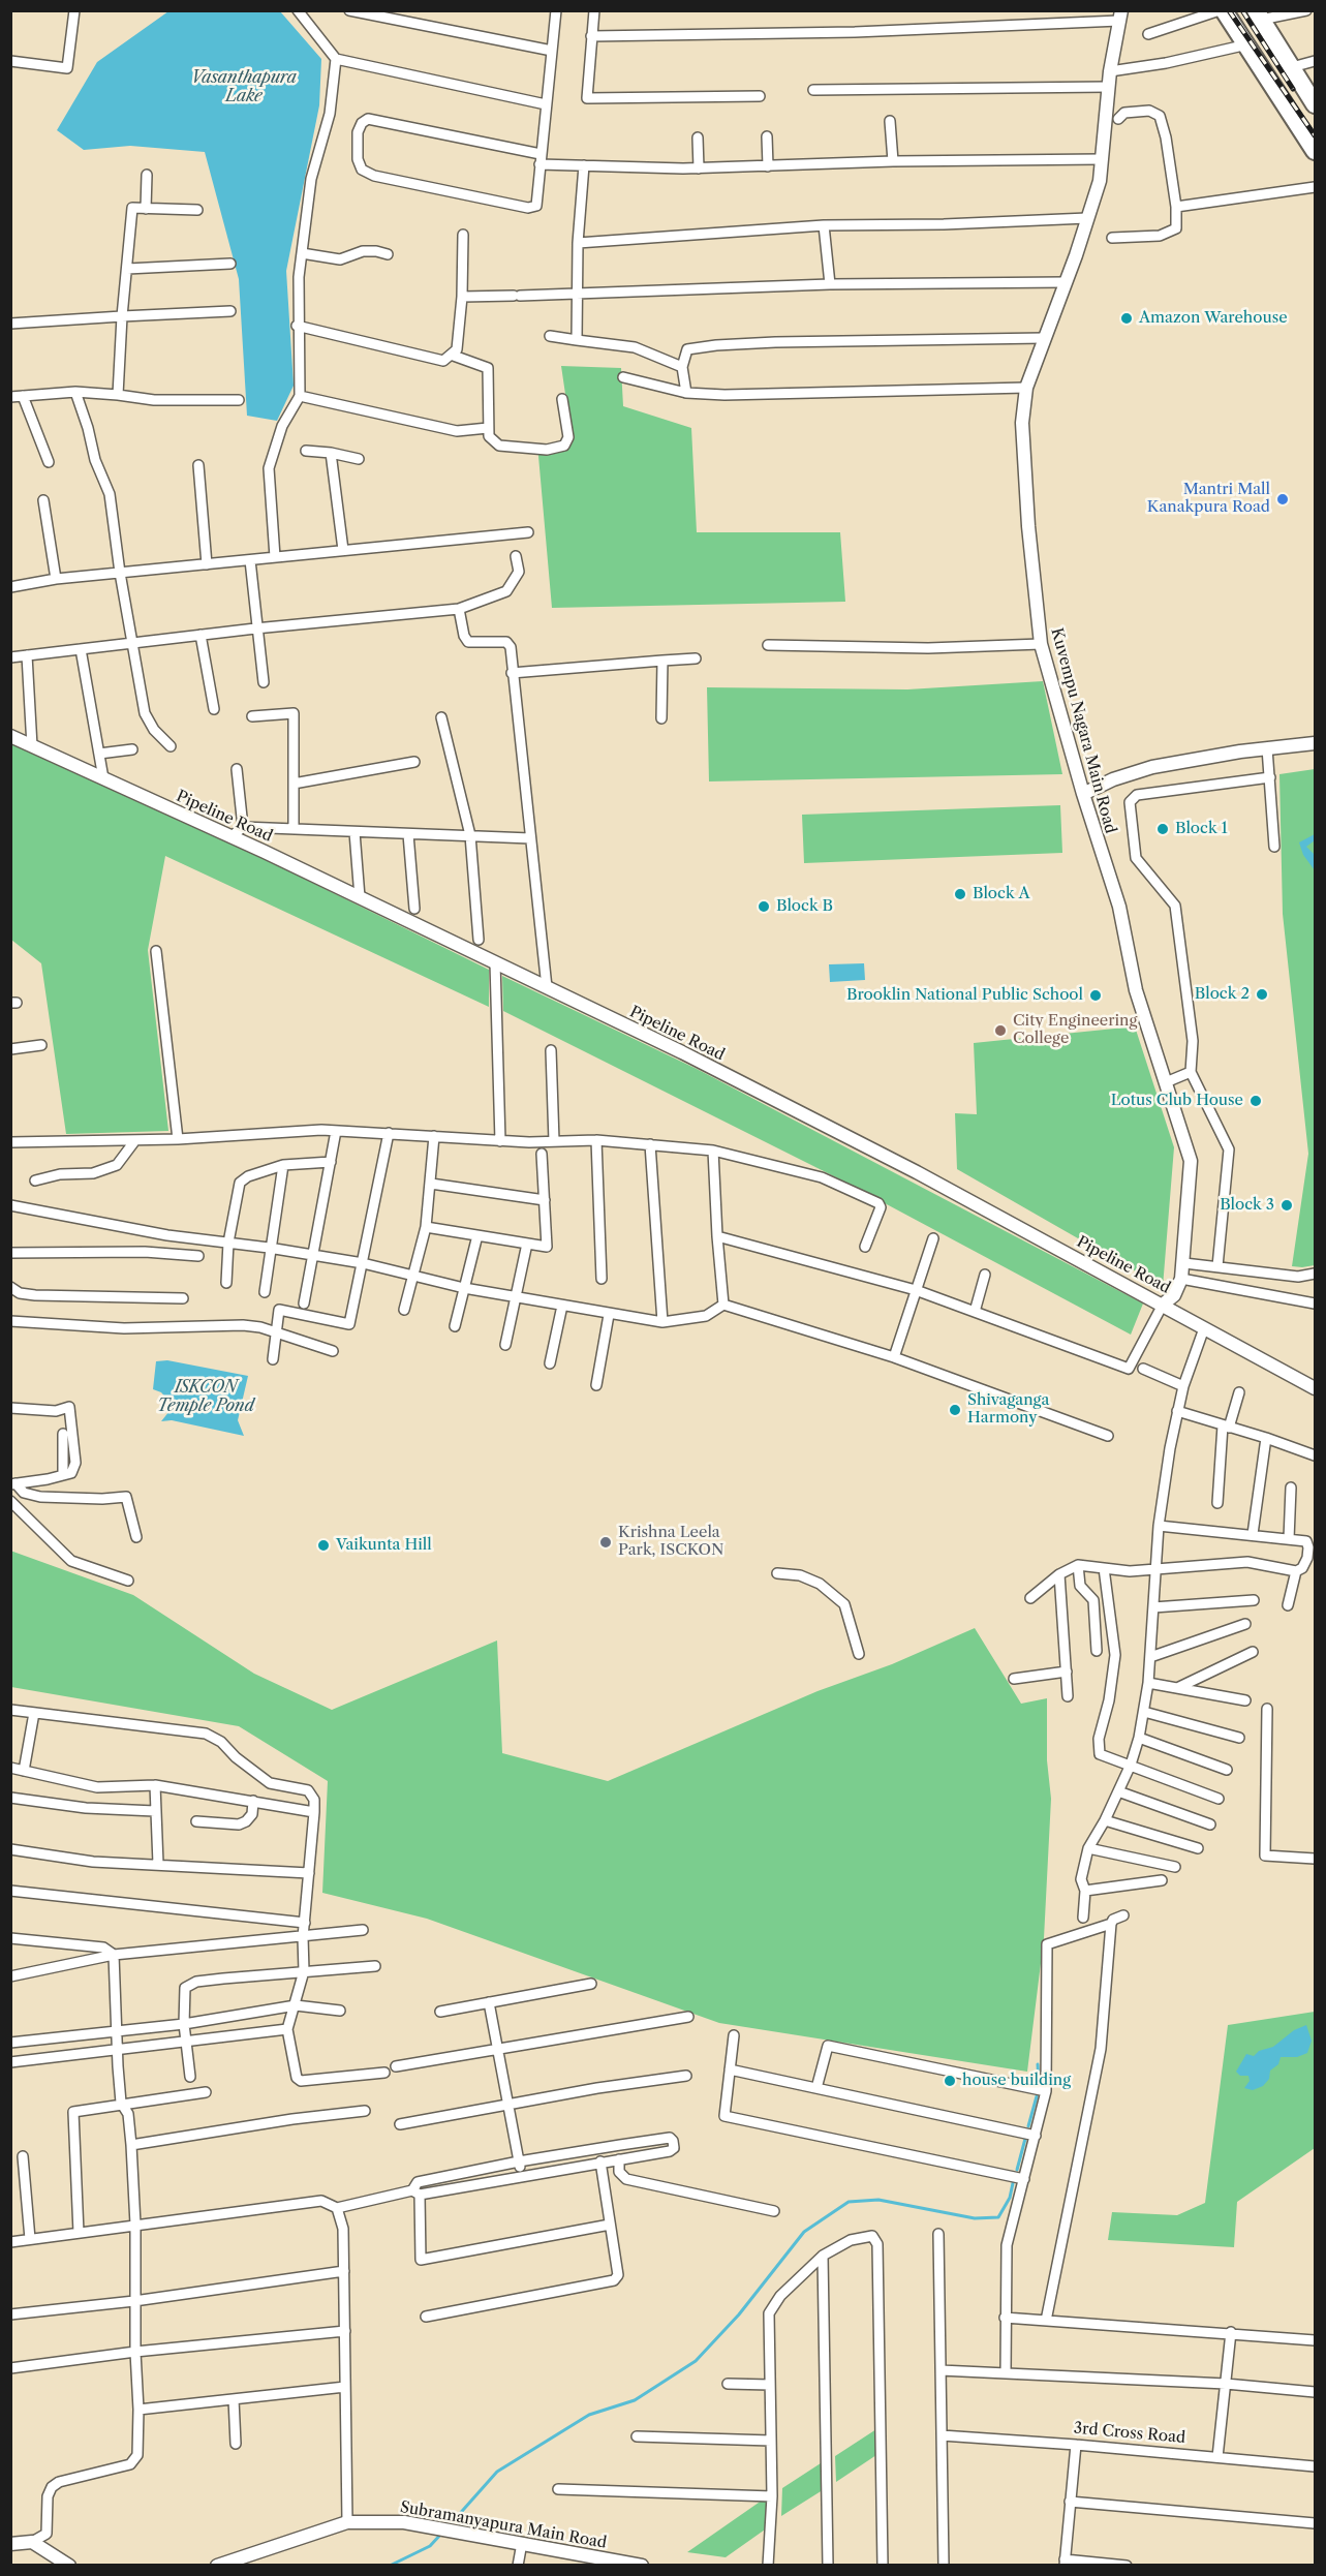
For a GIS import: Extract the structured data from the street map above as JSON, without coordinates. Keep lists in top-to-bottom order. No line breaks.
{"streets":{"street":["Kuvempu Nagara Main Road","Pipeline Road","3rd Cross Road","Subramanyapura Main Road"]},"crossings":[["Kuvempu Nagara Main Road","Pipeline Road"]],"water":["Vasanthapura Lake","ISKCON Temple Pond"],"places":["Amazon Warehouse","Mantri Mall Kanakpura Road","Block 1","Block A","Block B","Block 2","Brooklin National Public School","City Engineering College","Lotus Club House","Block 3","Shivaganga Harmony","Krishna Leela Park, ISCKON","Vaikunta Hill","house building"]}
